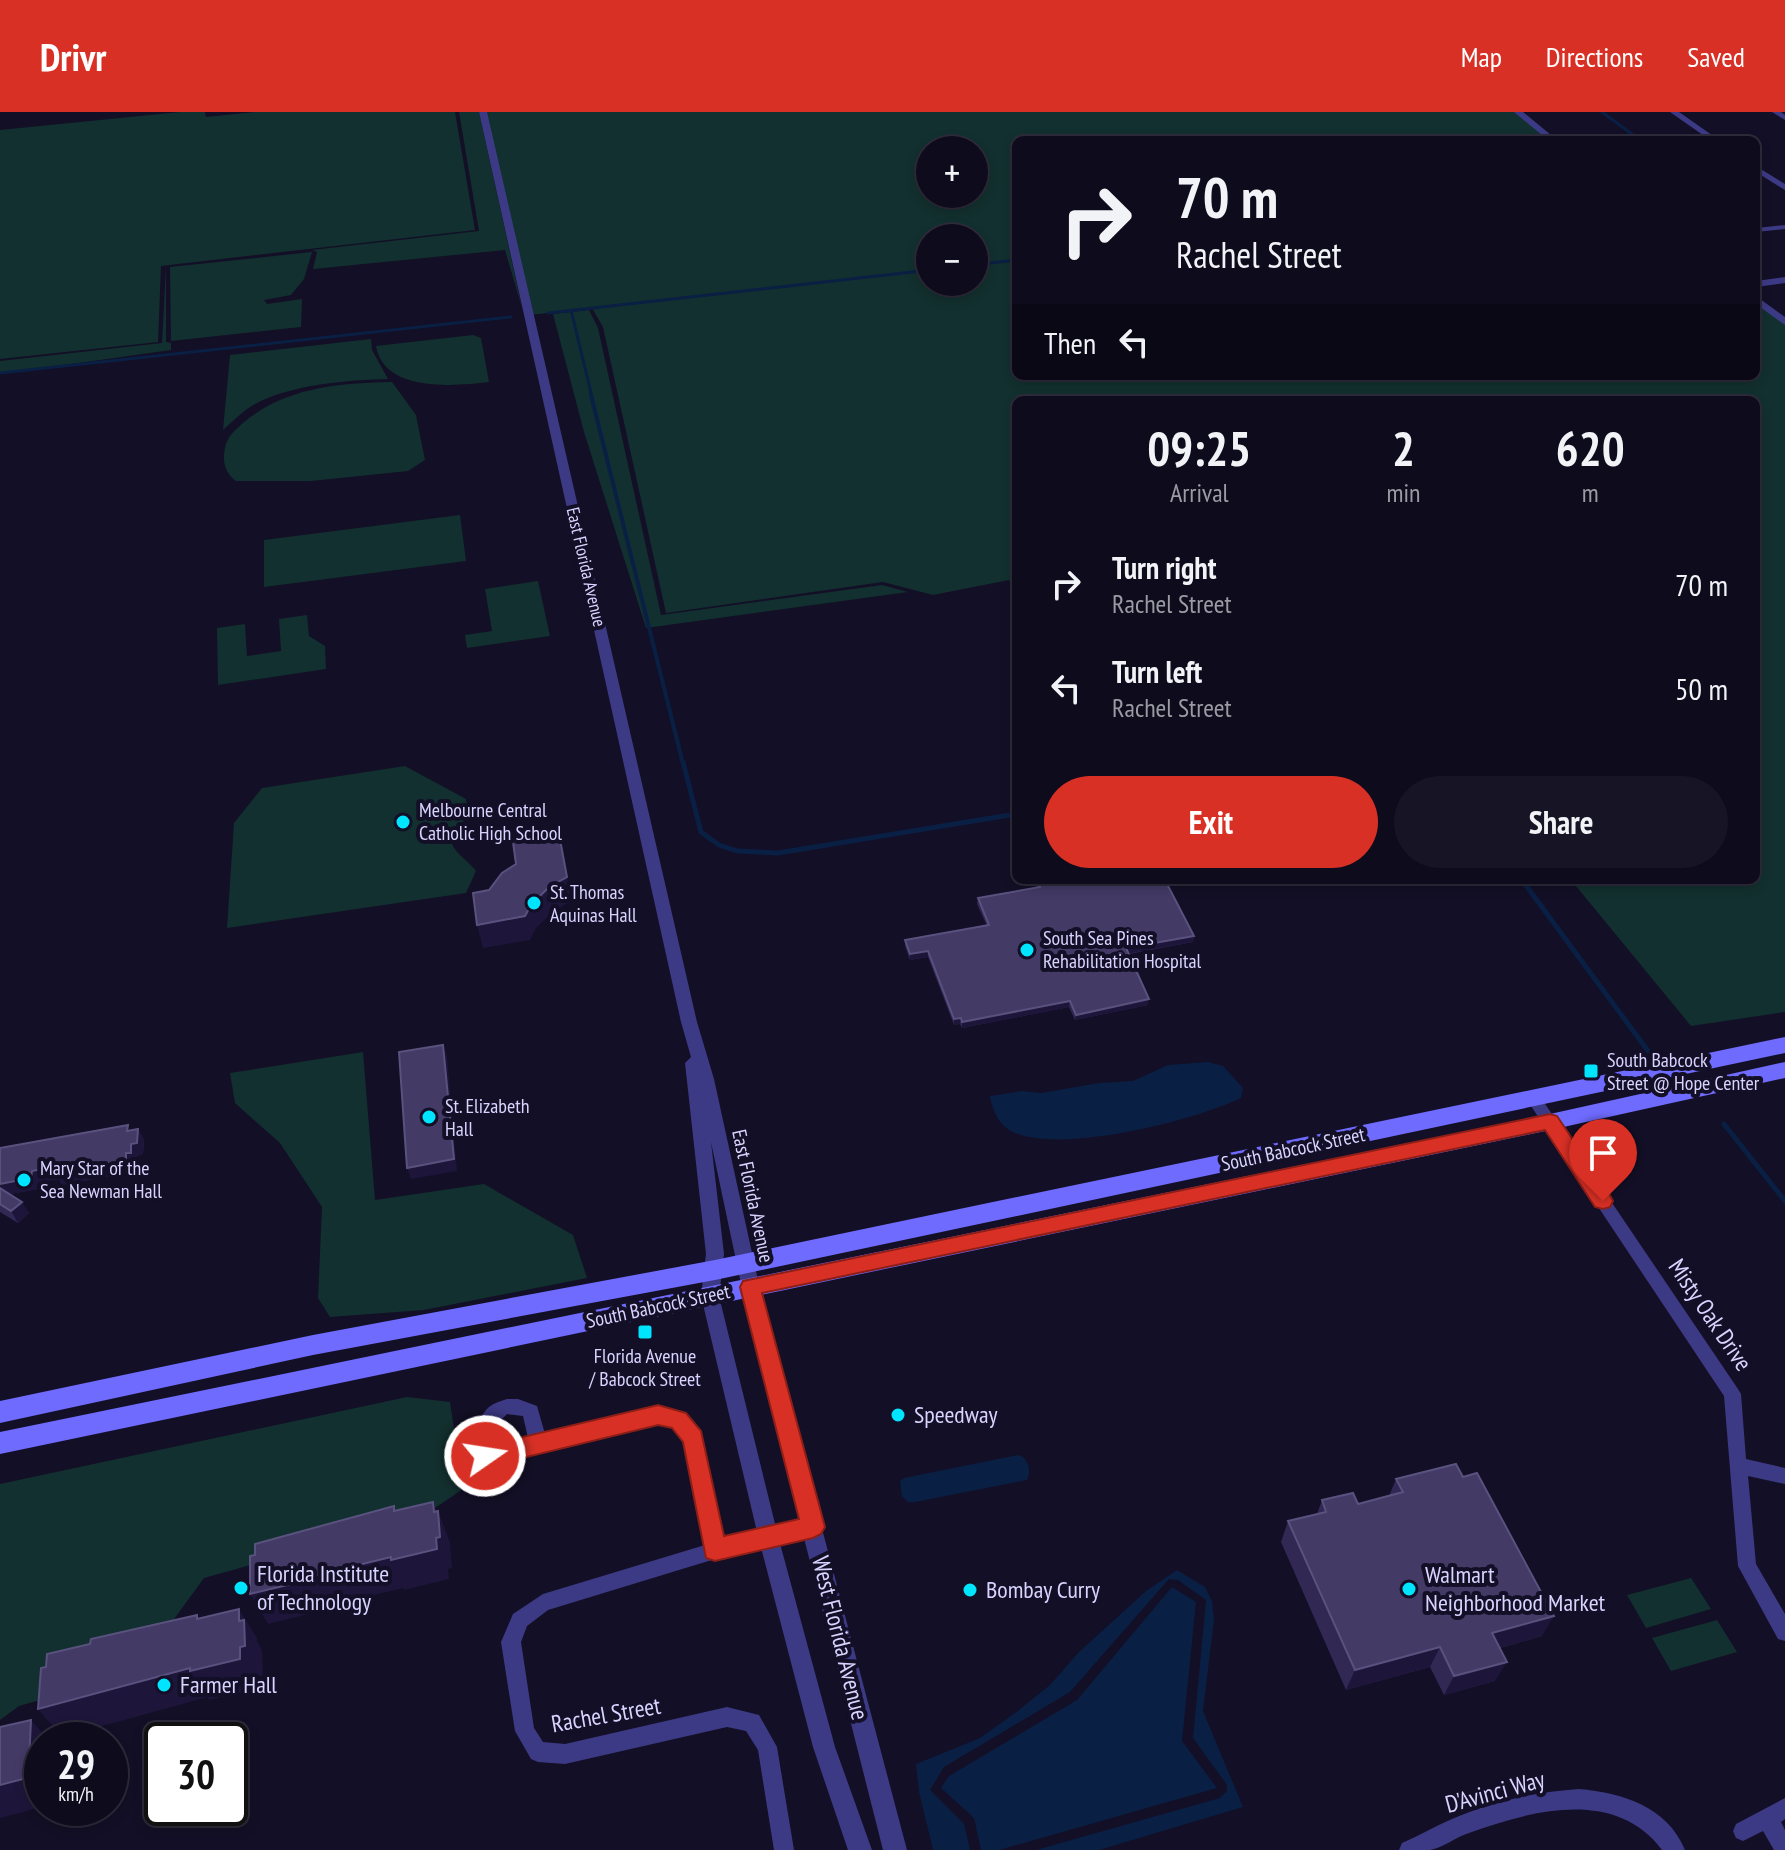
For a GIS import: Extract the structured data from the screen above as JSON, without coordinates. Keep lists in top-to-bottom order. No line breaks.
{"streets":{"main road":["South Babcock Street"],"street":["East Florida Avenue","Misty Oak Drive","West Florida Avenue","Rachel Street","D'Avinci Way"]},"crossings":[["East Florida Avenue","South Babcock Street"],["East Florida Avenue","West Florida Avenue"],["South Babcock Street","Misty Oak Drive"],["South Babcock Street","West Florida Avenue"],["West Florida Avenue","Rachel Street"]],"places":{"other":["Melbourne Central Catholic High School","St. Thomas Aquinas Hall","South Sea Pines Rehabilitation Hospital","St. Elizabeth Hall","Mary Star of the Sea Newman Hall","Speedway","Florida Institute of Technology","Walmart Neighborhood Market","Bombay Curry","Farmer Hall"],"transit":["South Babcock Street @ Hope Center","Florida Avenue / Babcock Street"]},"page":{"header":"Drivr","nav":["Map","Directions","Saved"],"map_buttons":["+","−"],"turn":["70 m","Rachel Street"],"then":"Then","eta":["09:25","Arrival","2","min","620","m"],"list":[{"name":"Turn right","note":"Rachel Street","value":"70 m"},{"name":"Turn left","note":"Rachel Street","value":"50 m"}],"buttons":["Exit","Share"],"speed":"29 km/h","limit":"30"}}
